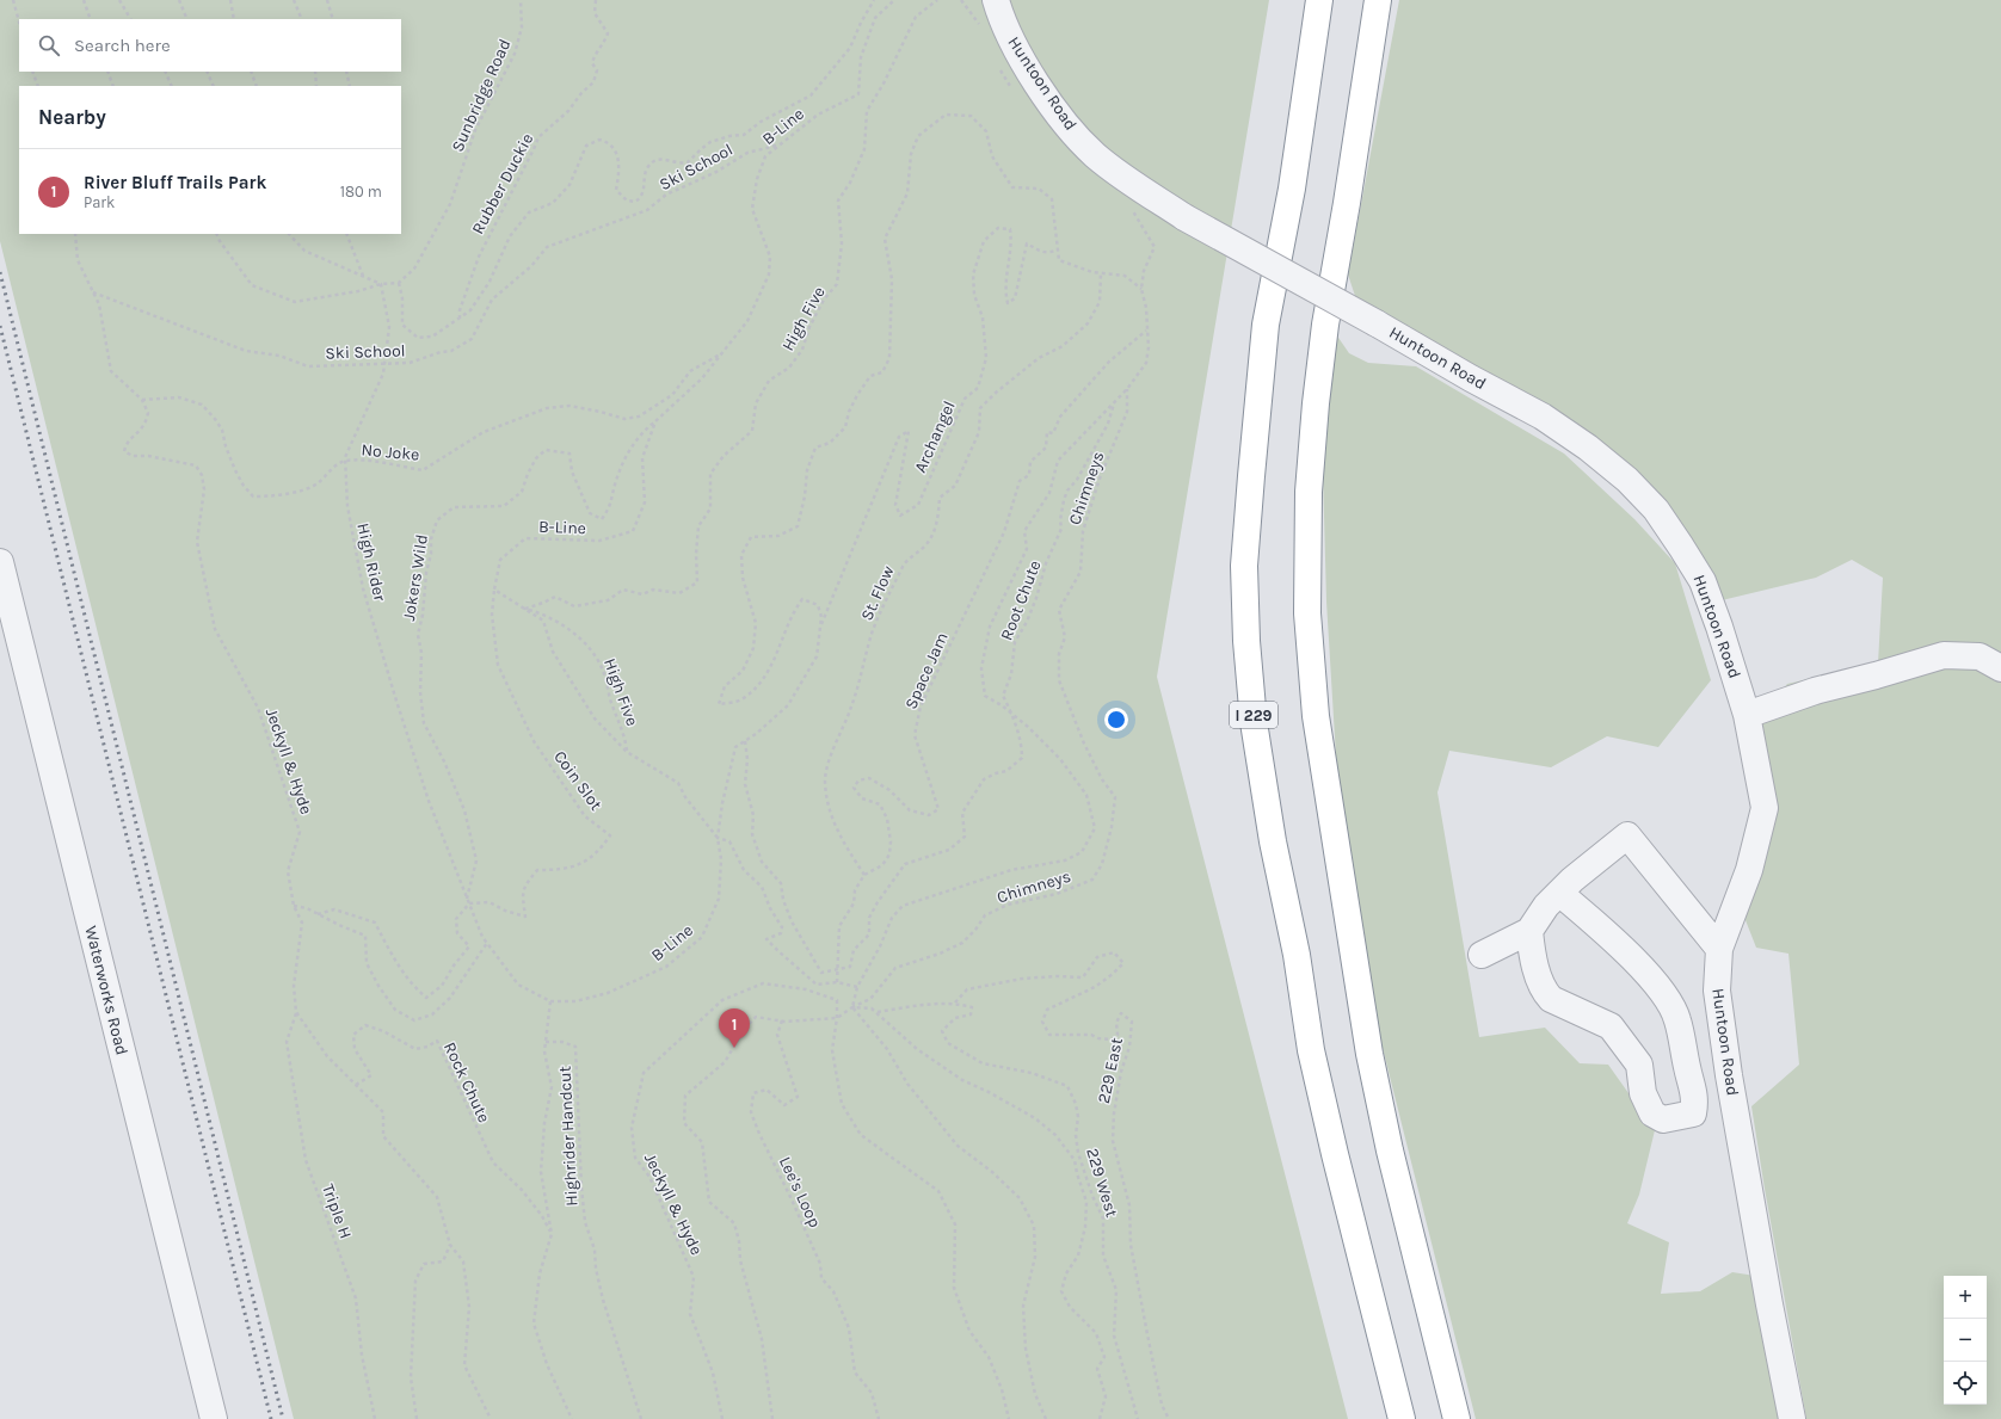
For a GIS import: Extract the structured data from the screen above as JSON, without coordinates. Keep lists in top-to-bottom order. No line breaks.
{"streets":{"highway":["I 229"],"street":["Huntoon Road","Waterworks Road"],"path":["Sunbridge Road","B-Line","Ski School","Rubber Duckie","High Five","Archangel","No Joke","Chimneys","High Rider","Jokers Wild","St. Flow","Root Chute","Space Jam","Jeckyll & Hyde","Coin Slot","229 East","Rock Chute","Highrider Handcut","229 West","Lee's Loop","Triple H"]},"crossings":[["B-Line","Ski School"],["B-Line","No Joke"],["B-Line","High Rider"],["B-Line","Jokers Wild"],["B-Line","Coin Slot"],["Ski School","High Rider"],["No Joke","High Rider"],["No Joke","Jeckyll & Hyde"],["High Rider","Jokers Wild"],["High Rider","Coin Slot"],["St. Flow","Space Jam"],["Jeckyll & Hyde","Rock Chute"],["Jeckyll & Hyde","Triple H"],["229 East","229 West"]],"page":{"search":"Search here","heading":"Nearby","list":[{"mark":"1","name":"River Bluff Trails Park","note":"Park","value":"180 m"}],"pins":"1","map_buttons":["+","−"]}}
